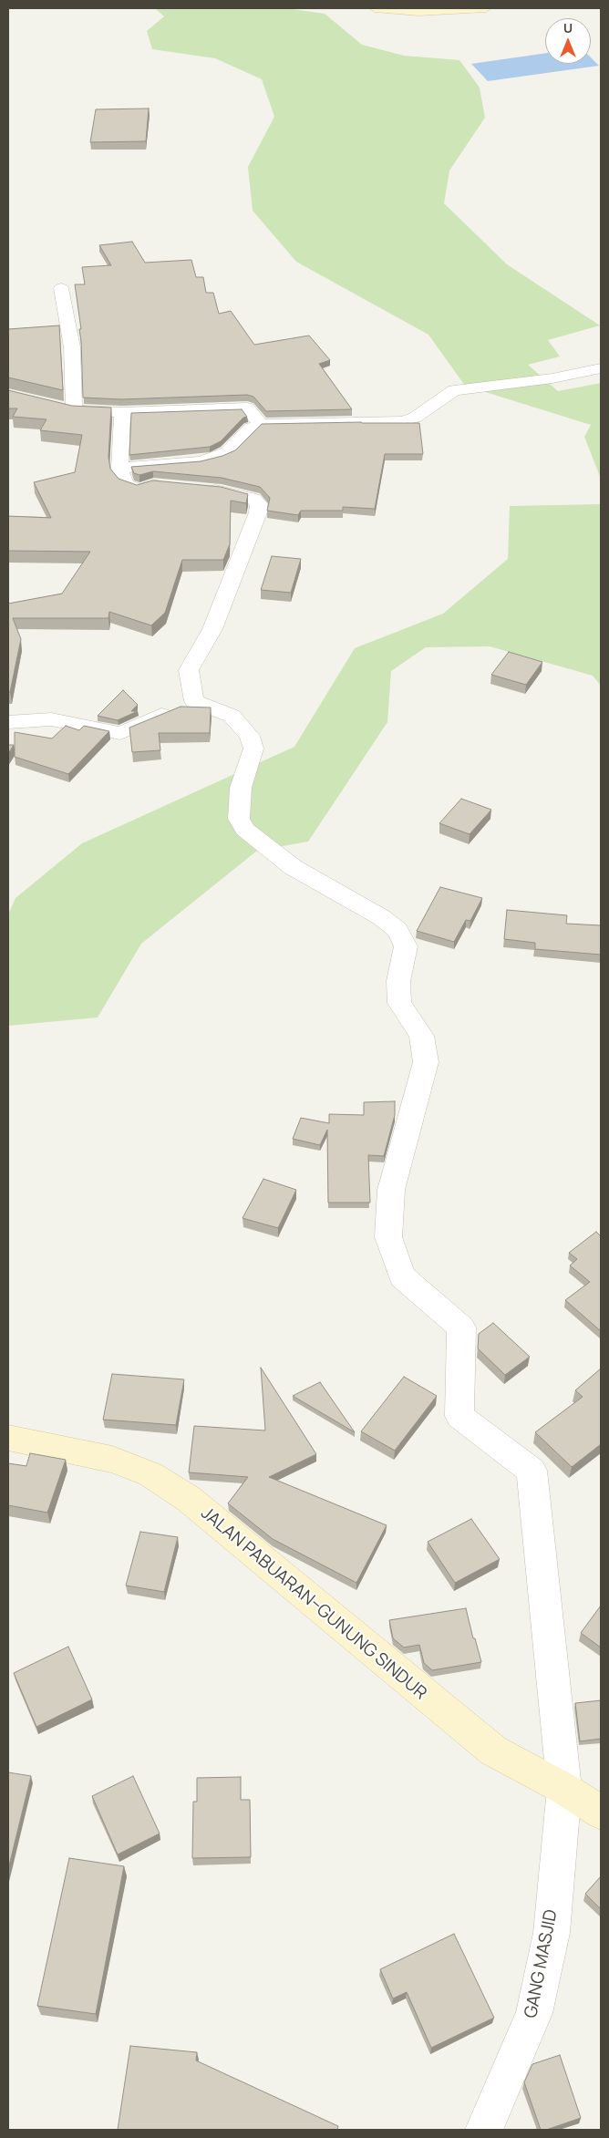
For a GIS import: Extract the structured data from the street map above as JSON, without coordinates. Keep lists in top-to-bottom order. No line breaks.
{"streets":{"street":["JALAN PABUARAN–GUNUNG SINDUR","GANG MASJID"]},"crossings":[["JALAN PABUARAN–GUNUNG SINDUR","GANG MASJID"]],"north":"top"}
